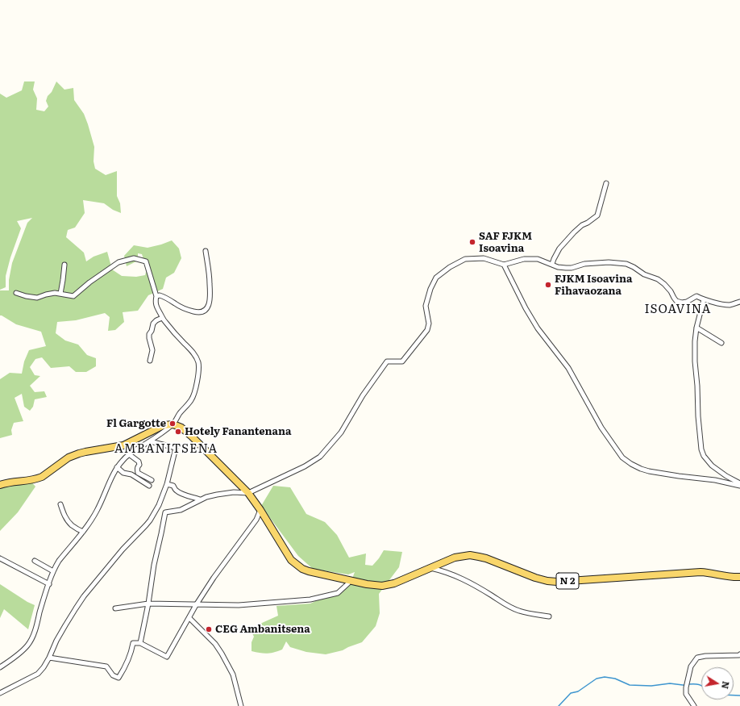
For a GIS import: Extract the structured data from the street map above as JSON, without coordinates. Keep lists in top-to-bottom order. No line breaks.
{"streets":{"main road":["N 2"]},"districts":["ISOAVINA","AMBANITSENA"],"places":["SAF FJKM Isoavina","FJKM Isoavina Fihavaozana","Fl Gargotte","Hotely Fanantenana","CEG Ambanitsena"],"north":"right"}
